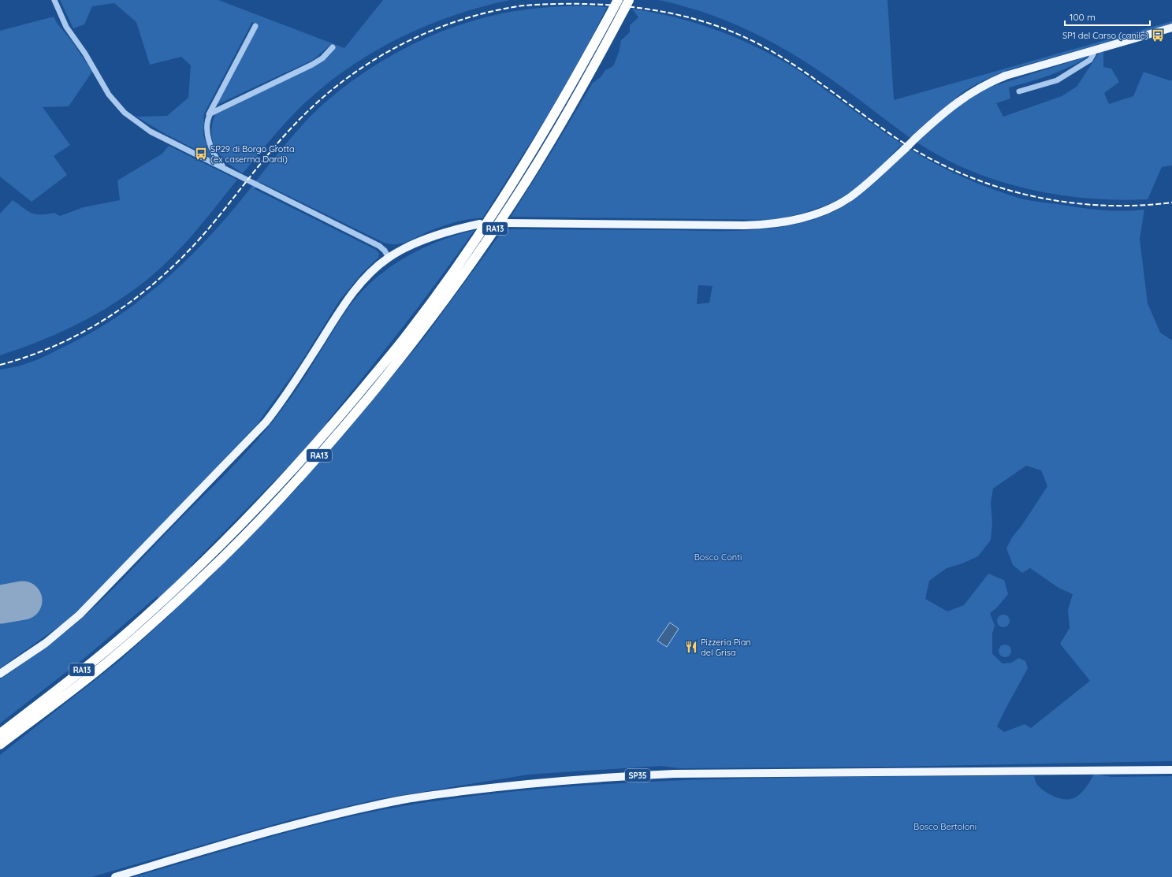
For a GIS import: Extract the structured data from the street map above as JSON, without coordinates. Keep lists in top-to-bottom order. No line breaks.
{"streets":{"highway":["RA13"],"main road":["SP35"]},"parks":["Bosco Conti","Bosco Bertoloni"],"places":{"bus stop":["SP1 del Carso (canile)","SP29 di Borgo Grotta (ex caserma Dardi)"],"restaurant":["Pizzeria Pian del Grisa"]},"scale_bar":"100 m"}
